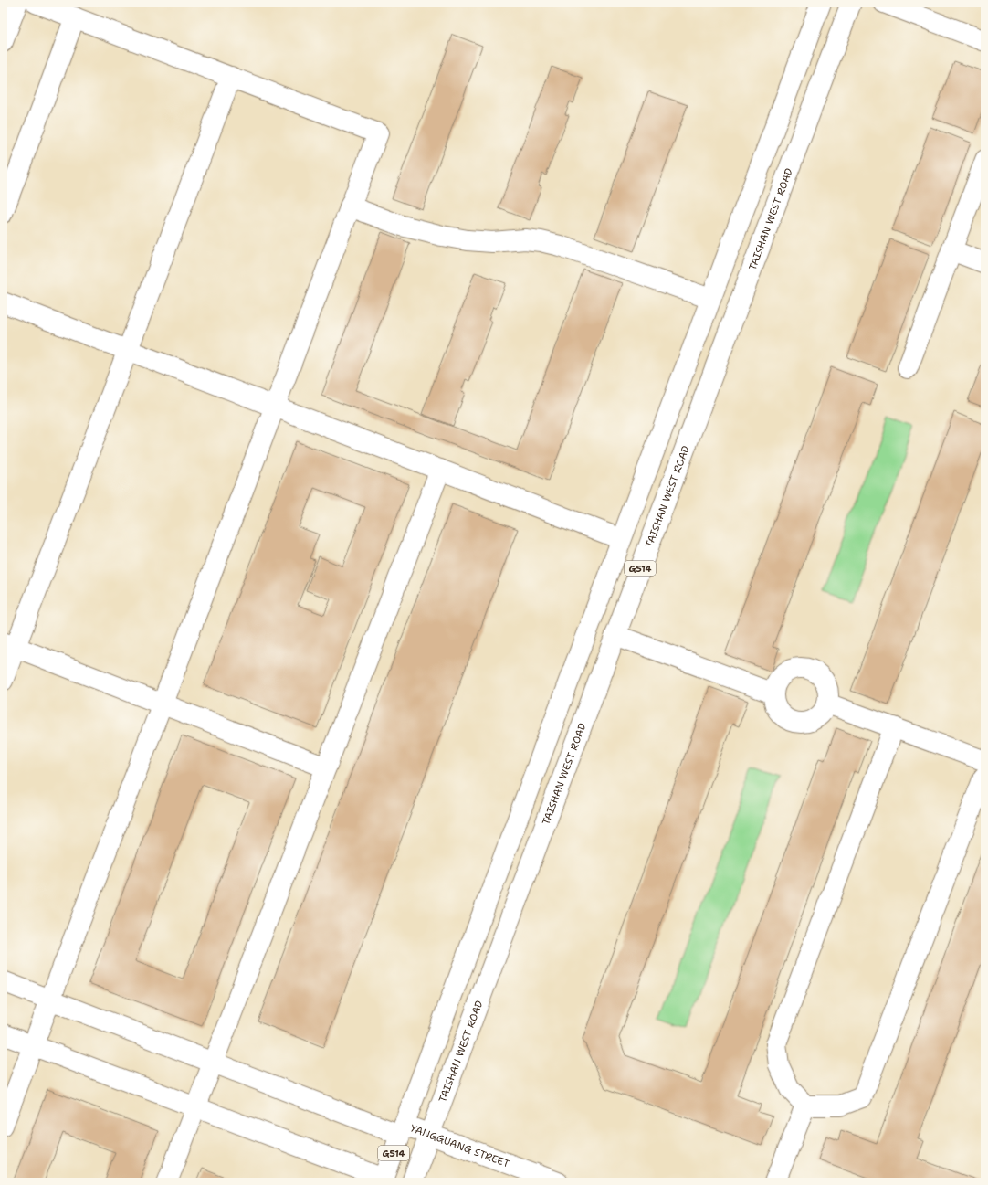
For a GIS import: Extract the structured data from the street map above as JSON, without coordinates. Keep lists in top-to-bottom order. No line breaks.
{"streets":{"main road":["TAISHAN WEST ROAD","G514","YANGGUANG STREET"]},"crossings":[["TAISHAN WEST ROAD","G514"],["TAISHAN WEST ROAD","YANGGUANG STREET"],["G514","YANGGUANG STREET"]]}
